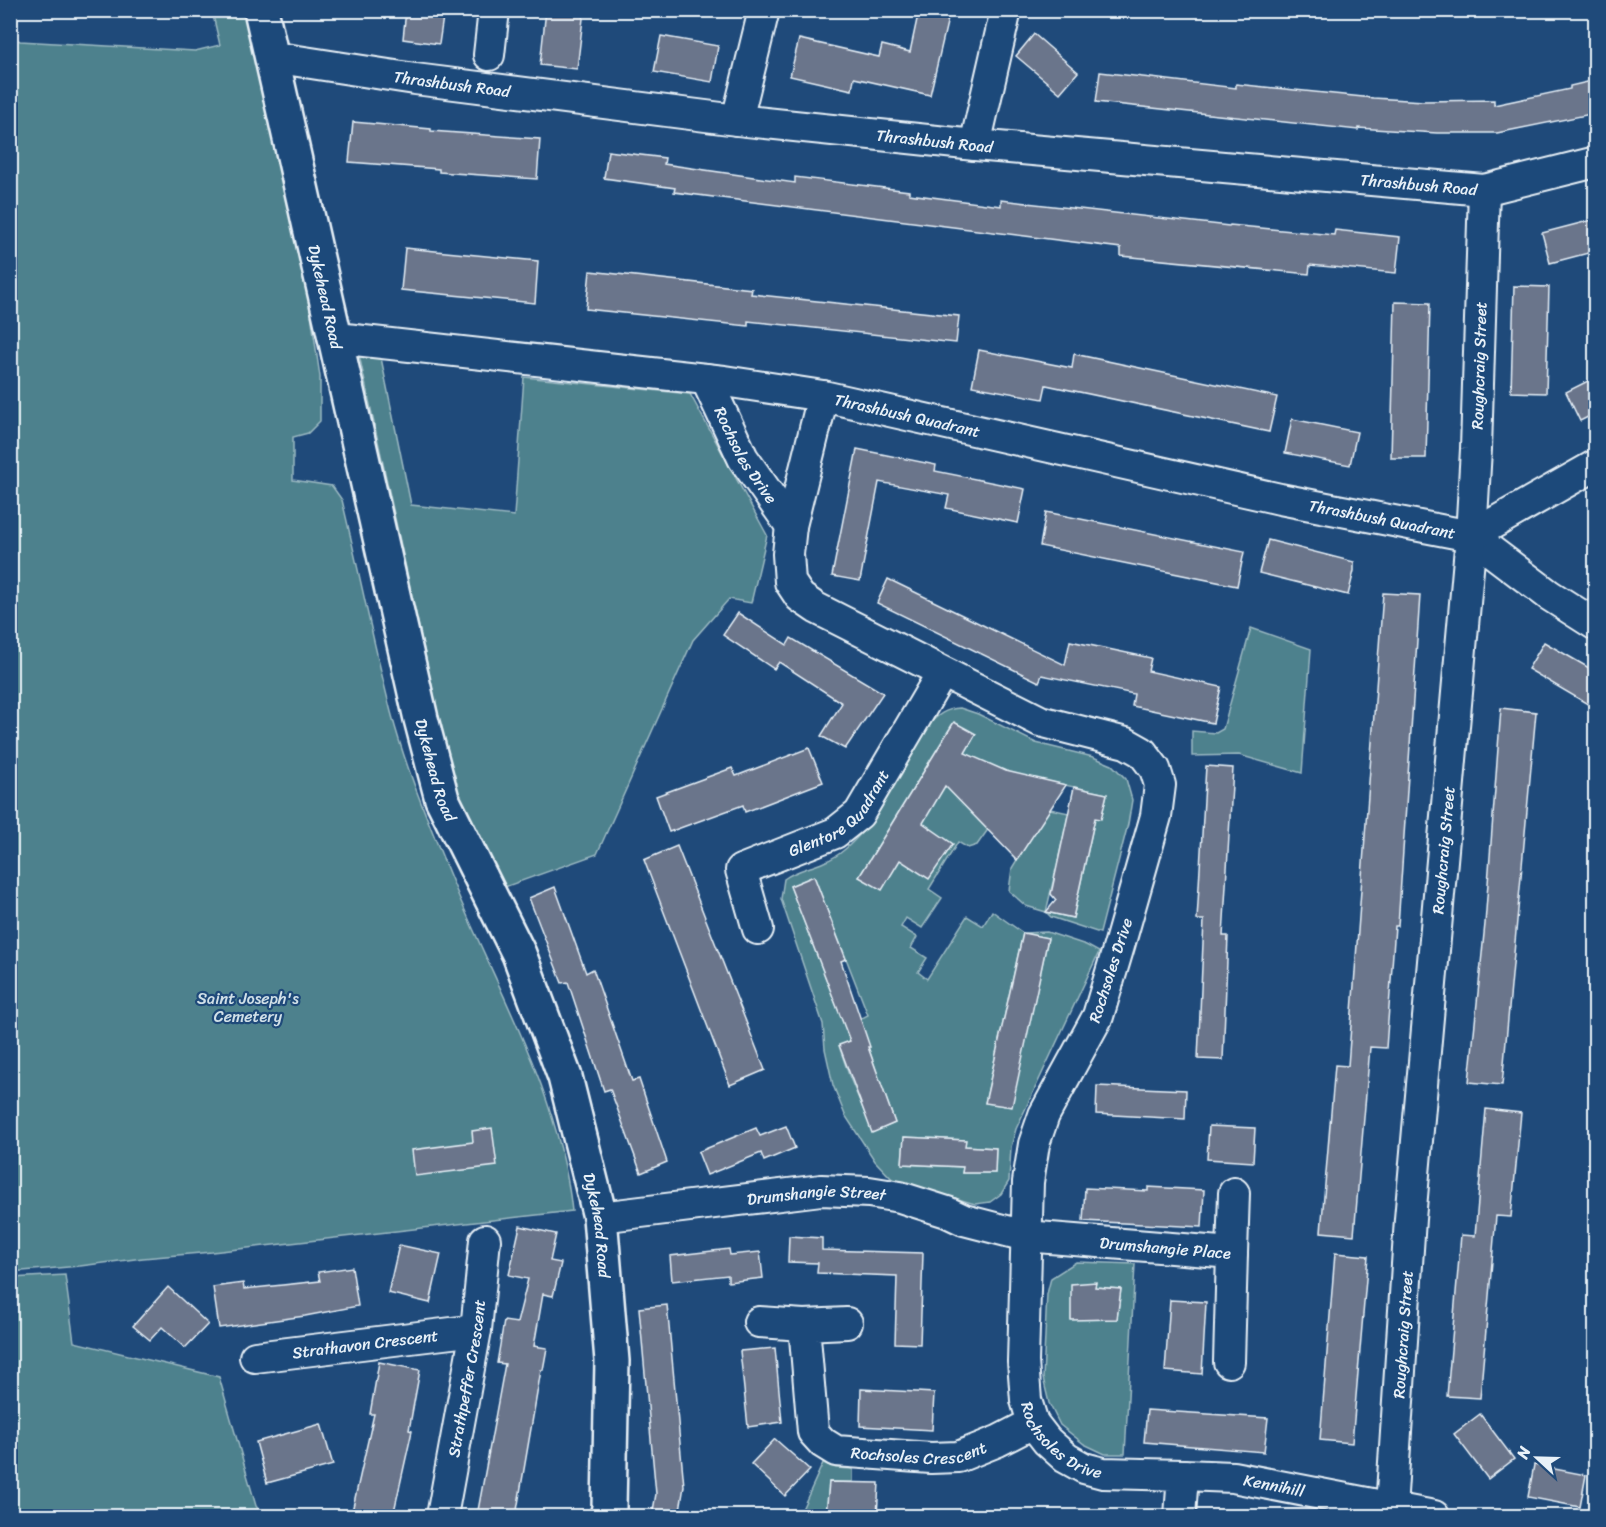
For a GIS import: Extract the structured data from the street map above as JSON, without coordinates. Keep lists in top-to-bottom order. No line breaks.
{"streets":{"street":["Thrashbush Road","Dykehead Road","Roughcraig Street","Thrashbush Quadrant","Rochsoles Drive","Glentore Quadrant","Drumshangie Street","Drumshangie Place","Strathavon Crescent","Strathpeffer Crescent","Rochsoles Crescent","Kennihill"]},"crossings":[["Thrashbush Road","Dykehead Road"],["Thrashbush Road","Roughcraig Street"],["Dykehead Road","Thrashbush Quadrant"],["Dykehead Road","Drumshangie Street"],["Roughcraig Street","Thrashbush Quadrant"],["Roughcraig Street","Kennihill"],["Thrashbush Quadrant","Rochsoles Drive"],["Rochsoles Drive","Glentore Quadrant"],["Rochsoles Drive","Drumshangie Street"],["Rochsoles Drive","Drumshangie Place"],["Rochsoles Drive","Rochsoles Crescent"],["Rochsoles Drive","Kennihill"],["Drumshangie Street","Drumshangie Place"],["Strathavon Crescent","Strathpeffer Crescent"]],"parks":["Saint Joseph's Cemetery"],"north":"left"}
